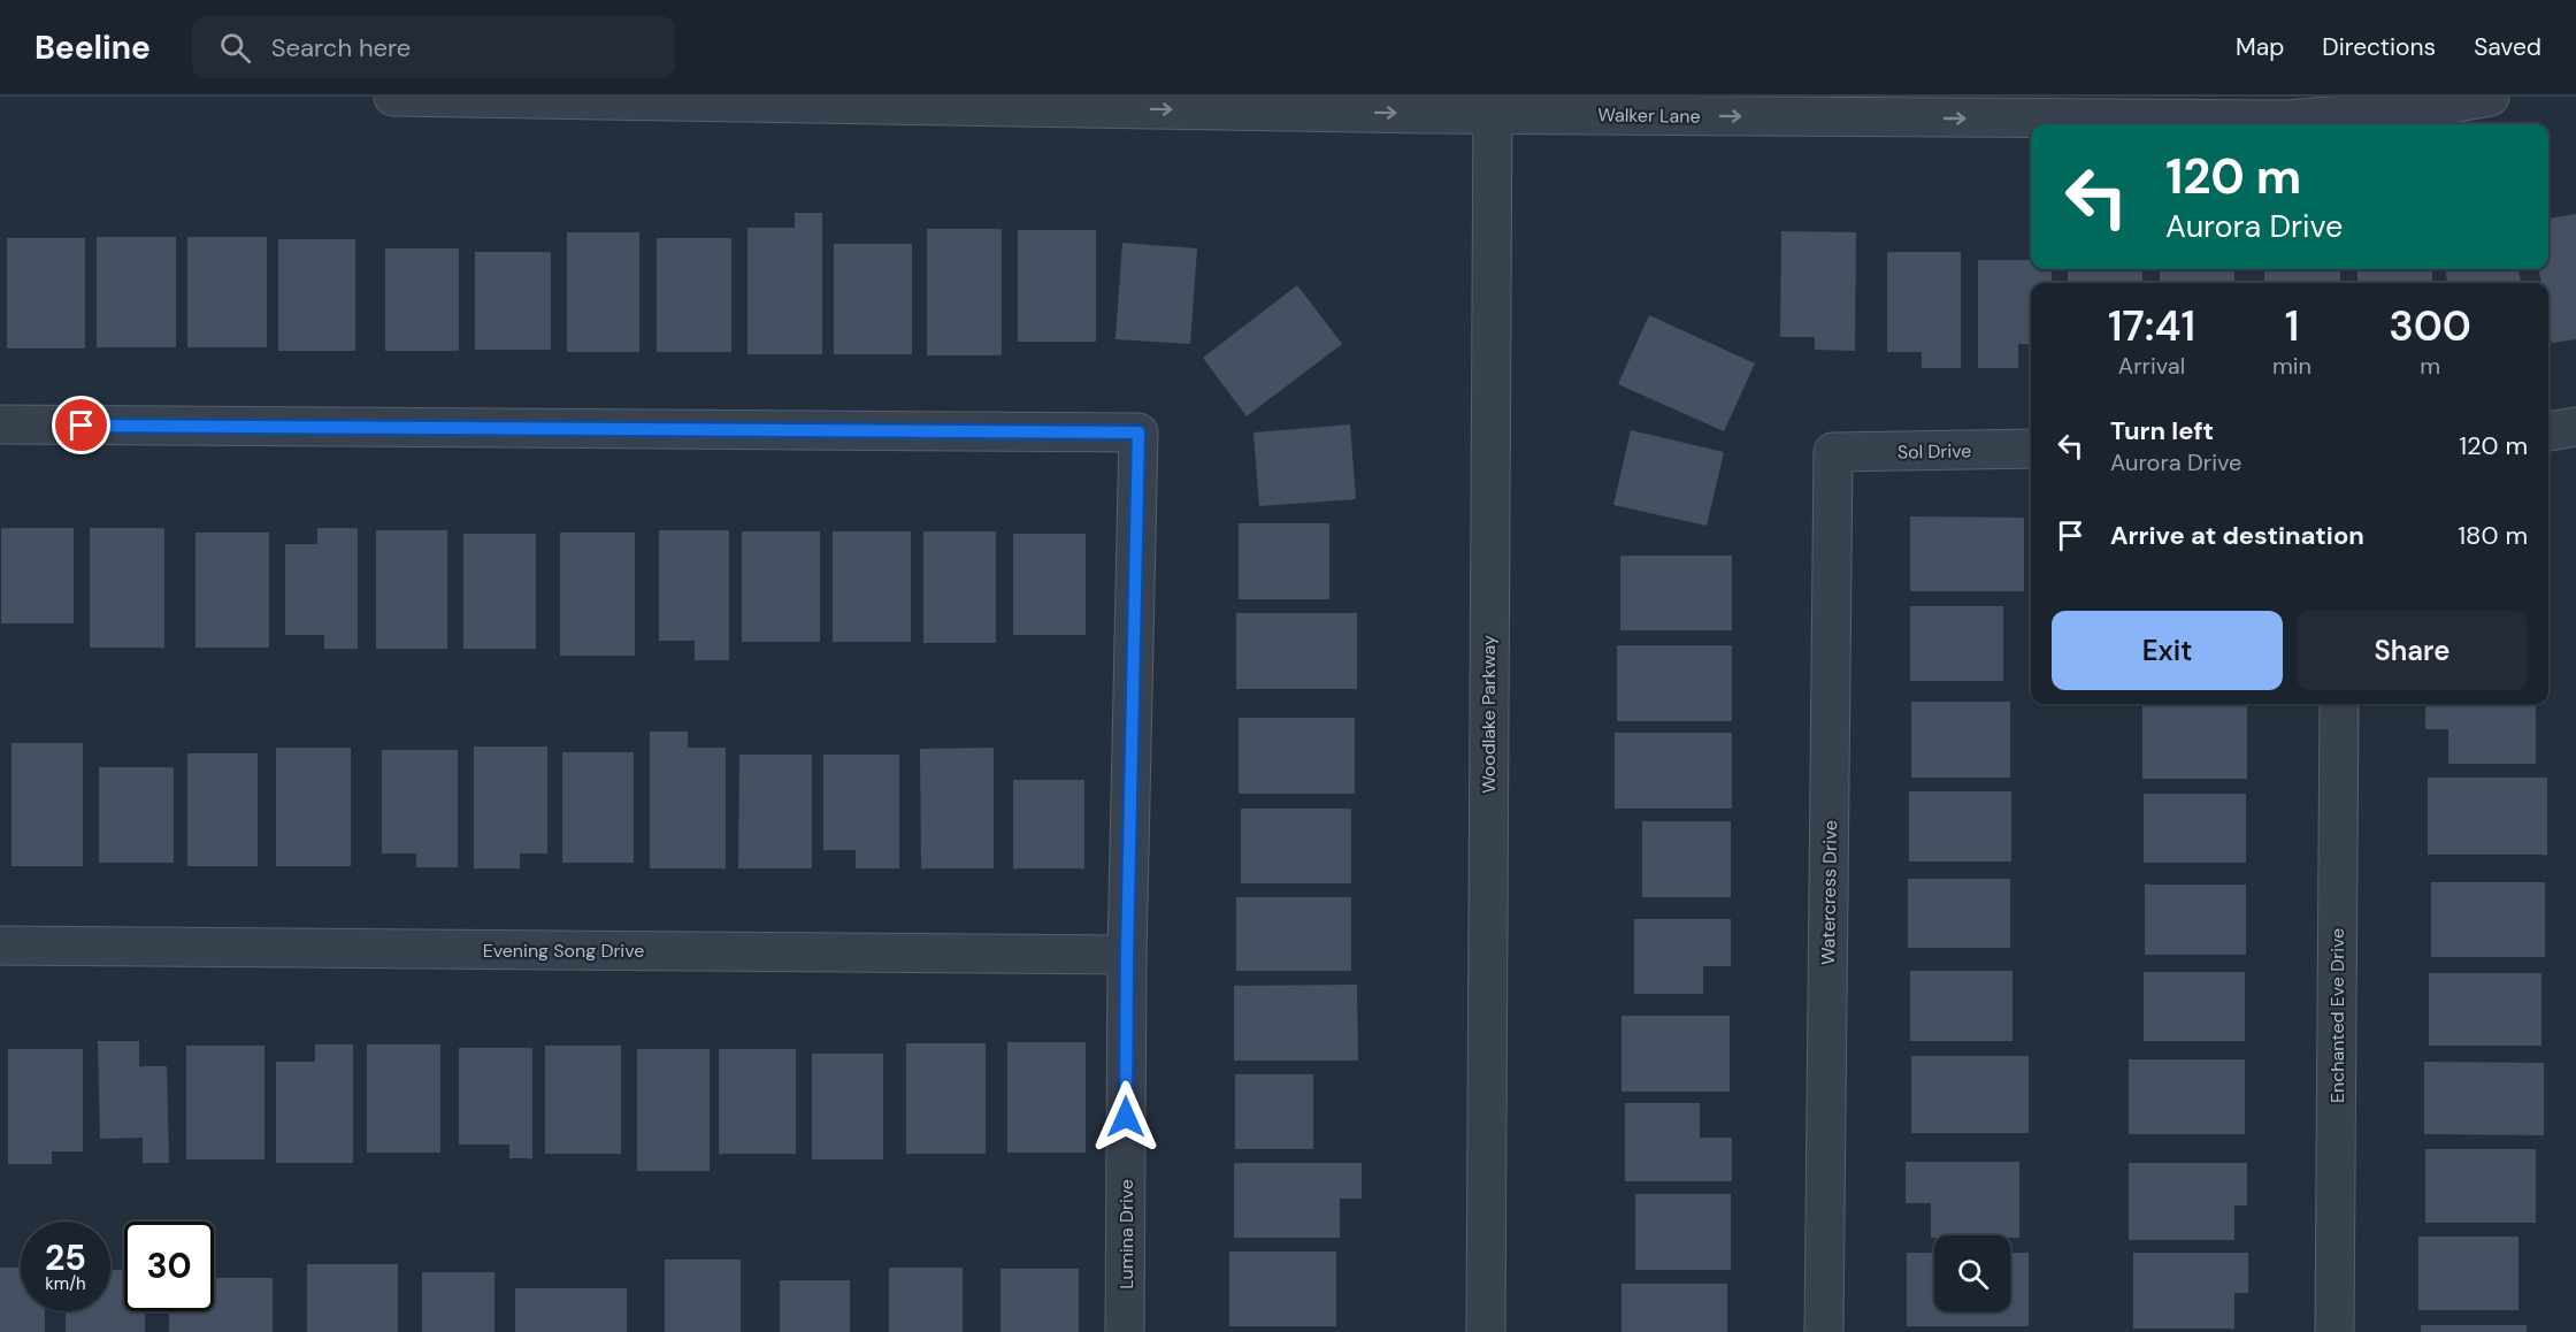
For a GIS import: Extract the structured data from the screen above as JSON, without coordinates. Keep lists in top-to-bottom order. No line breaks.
{"streets":{"street":["Walker Lane","Sol Drive","Woodlake Parkway","Watercress Drive","Evening Song Drive","Enchanted Eve Drive","Lumina Drive"]},"crossings":[["Walker Lane","Woodlake Parkway"],["Sol Drive","Watercress Drive"],["Evening Song Drive","Lumina Drive"]],"one_way":["Walker Lane"],"page":{"header":"Beeline","search":"Search here","nav":["Map","Directions","Saved"],"turn":["120 m","Aurora Drive"],"eta":["17:41","Arrival","1","min","300","m"],"list":[{"name":"Turn left","note":"Aurora Drive","value":"120 m"},{"name":"Arrive at destination","value":"180 m"}],"buttons":["Exit","Share"],"speed":"25 km/h","limit":"30"}}
